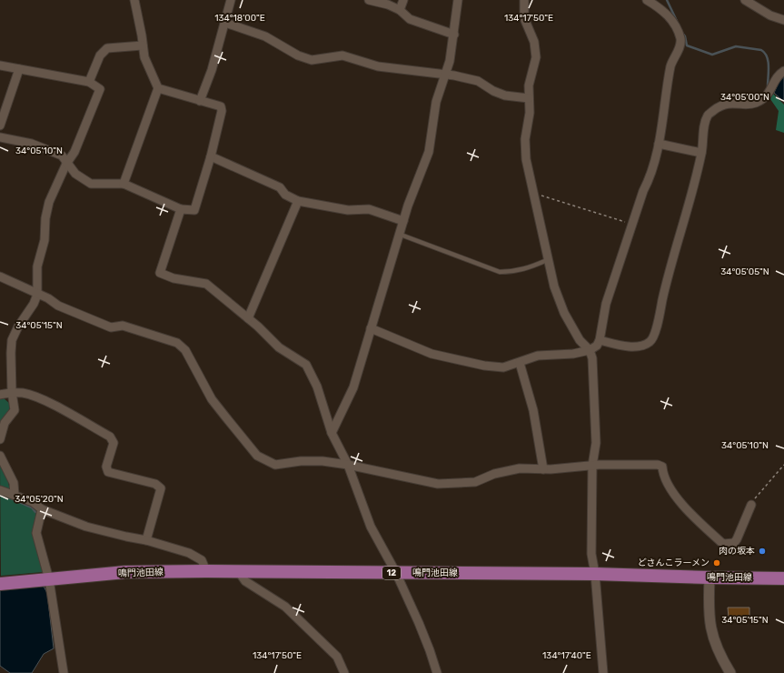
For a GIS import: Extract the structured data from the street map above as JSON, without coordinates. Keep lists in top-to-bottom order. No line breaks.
{"streets":{"main road":["鳴門池田線","12"]},"places":["肉の坂本","どさんこラーメン"],"coordinates":["134°18'00\"E","134°17'50\"E","34°05'00\"N","34°05'10\"N","34°05'05\"N","34°05'15\"N","34°05'20\"N","134°17'40\"E"]}
